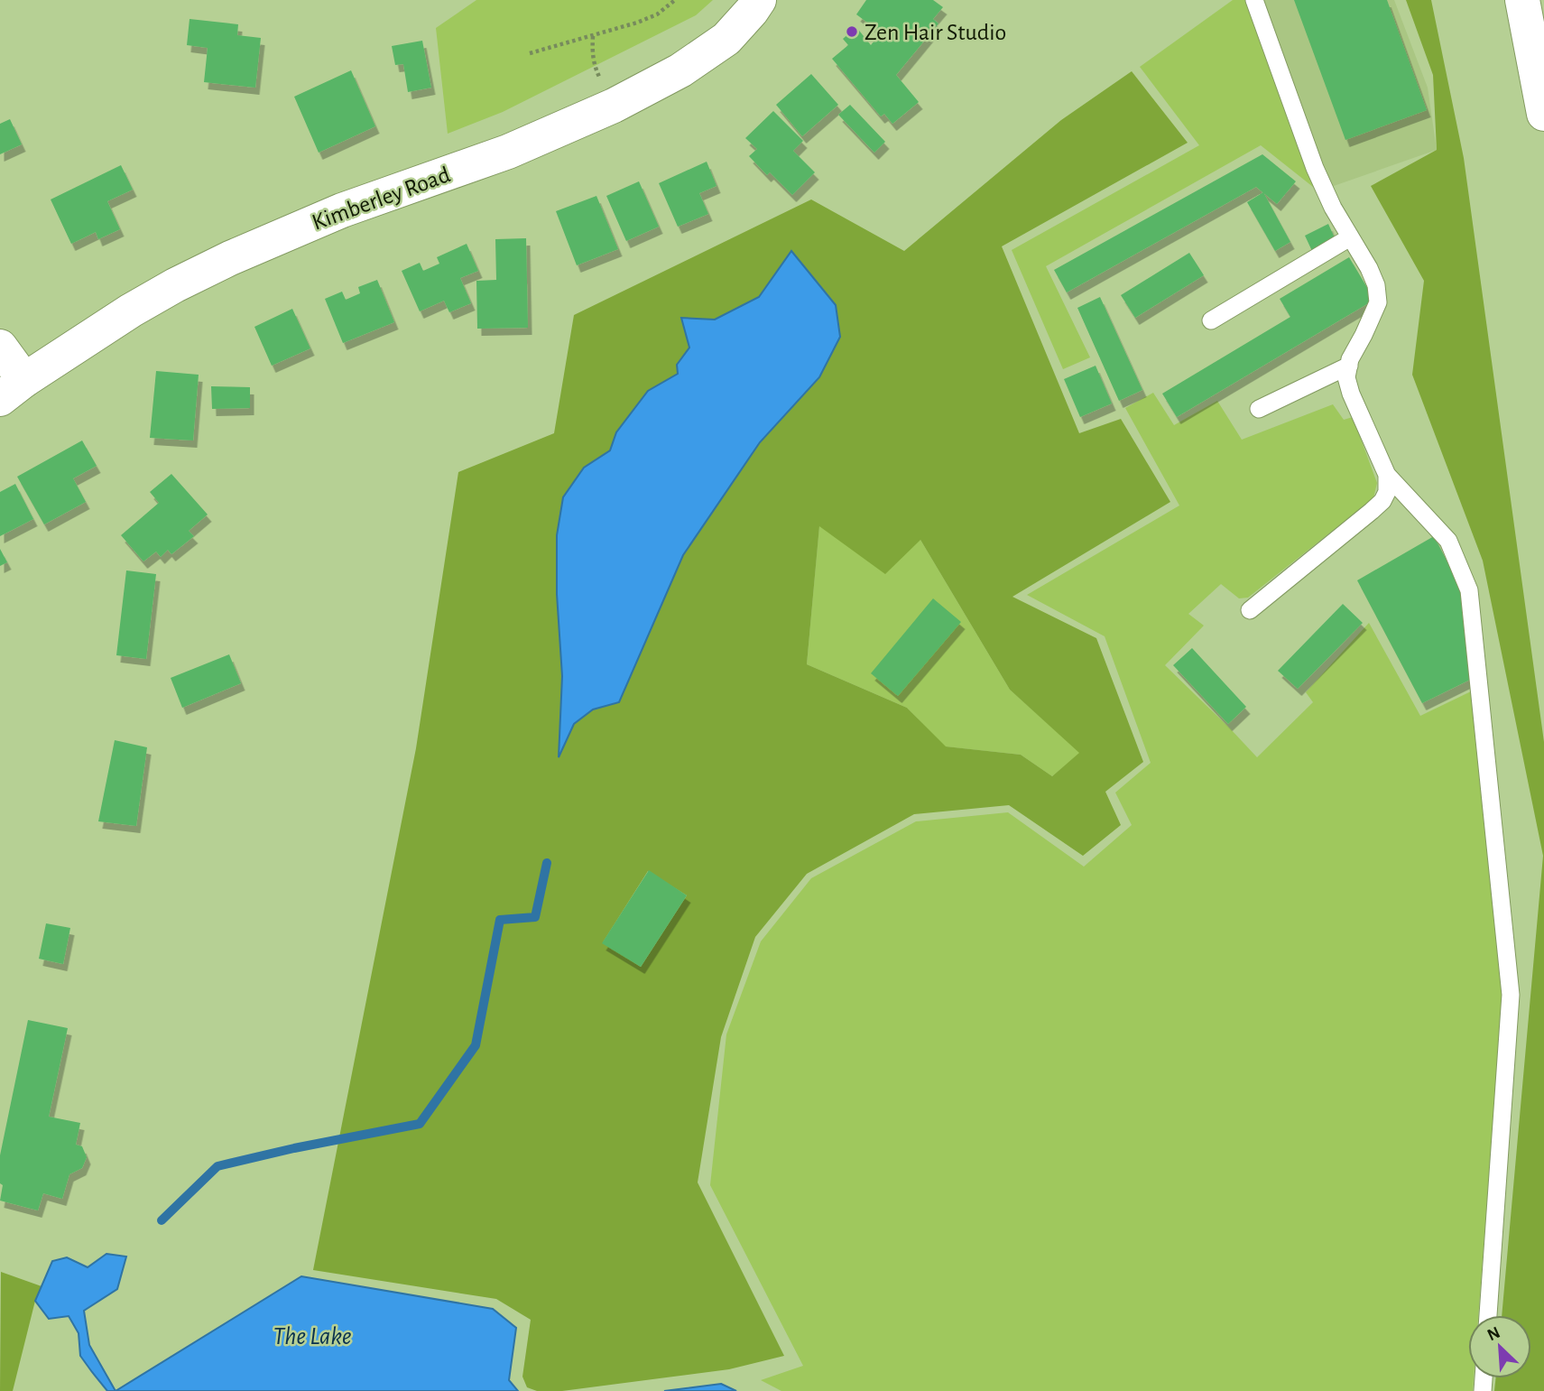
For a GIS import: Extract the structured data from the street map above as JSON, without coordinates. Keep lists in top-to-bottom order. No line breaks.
{"streets":{"main road":["Kimberley Road"]},"water":["The Lake"],"places":["Zen Hair Studio"],"north":"top left"}
